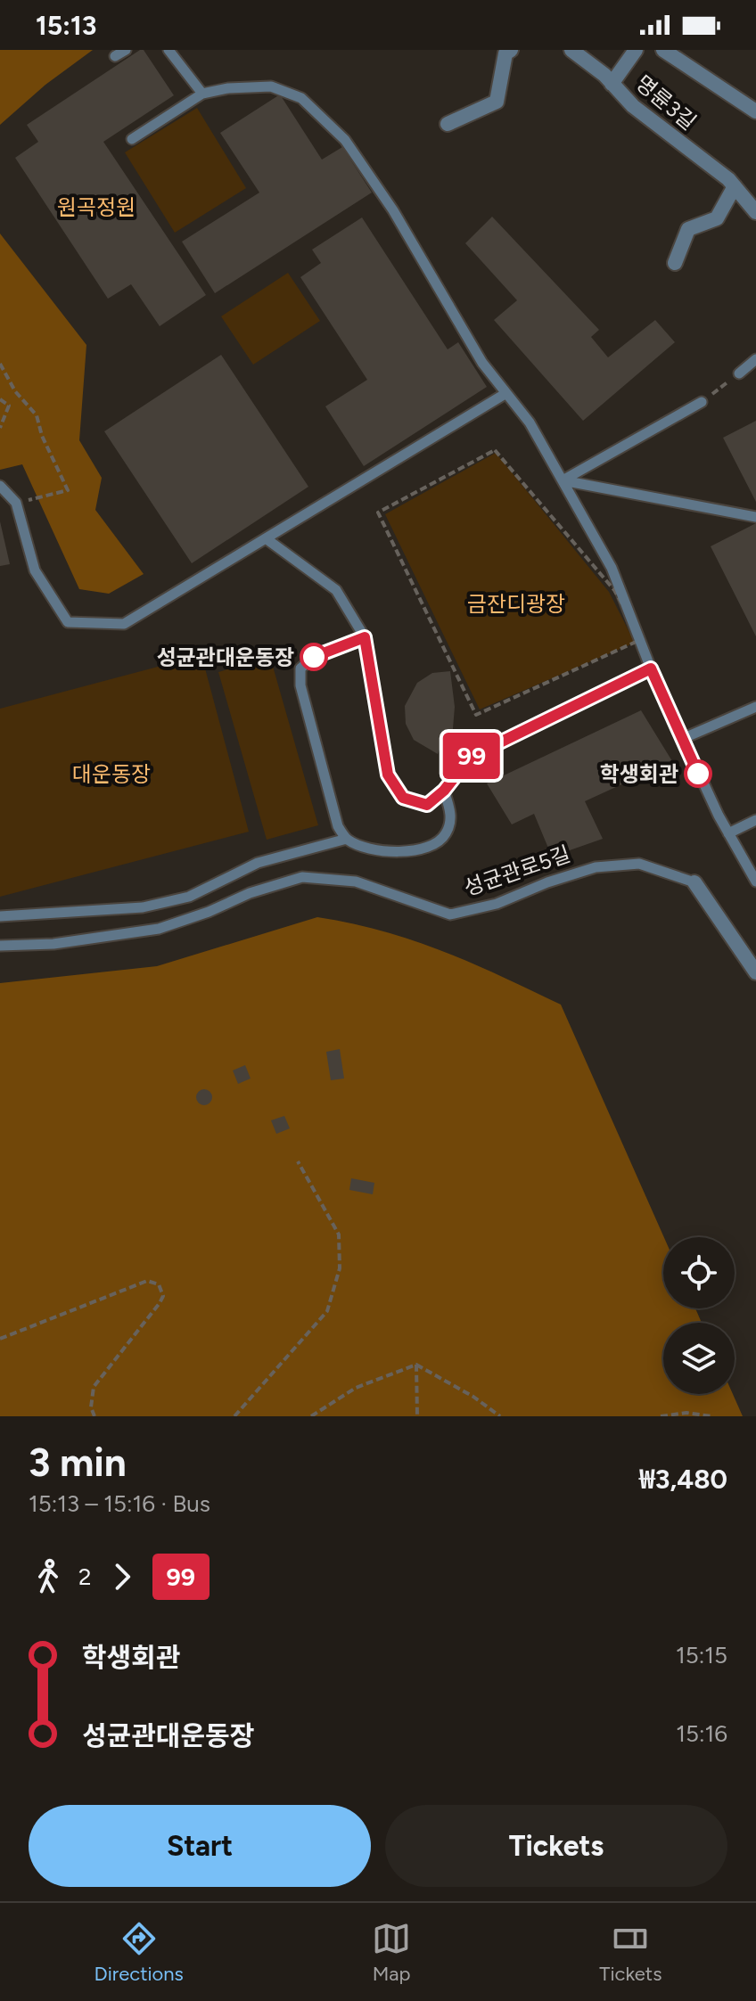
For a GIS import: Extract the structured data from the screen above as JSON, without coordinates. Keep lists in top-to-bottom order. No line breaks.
{"streets":{"street":["명륜3길","성균관로5길"]},"parks":["원곡정원","금잔디광장","대운동장"],"places":["성균관대운동장","학생회관"],"lines":["bus line 99"],"page":{"status":"15:13","on_map":"99","heading":["3 min","15:13 – 15:16 · Bus","₩3,480"],"legs":["2","99"],"list":[{"name":"학생회관","value":"15:15"},{"name":"성균관대운동장","value":"15:16"}],"buttons":["Start","Tickets"],"tabs":["Directions","Map","Tickets"]}}
